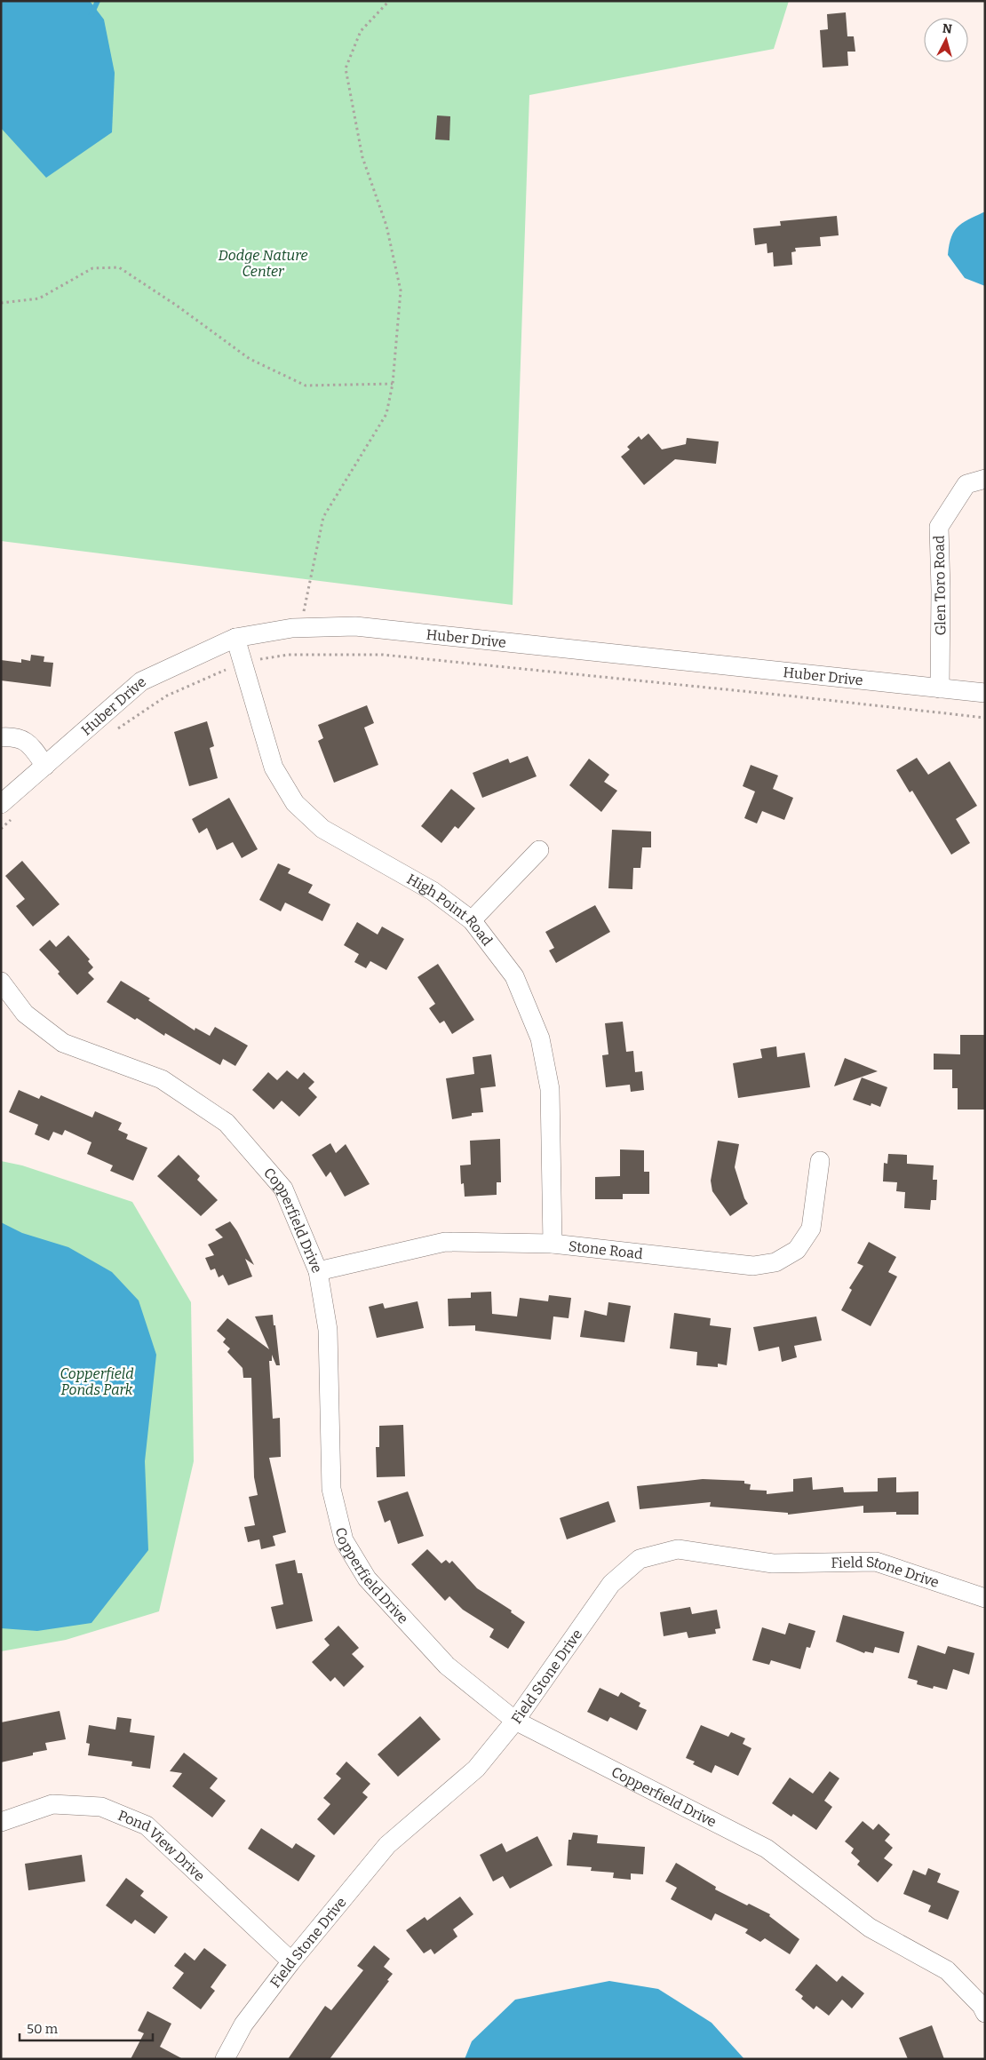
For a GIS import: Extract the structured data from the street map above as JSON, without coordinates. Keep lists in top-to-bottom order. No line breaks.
{"streets":{"street":["Glen Toro Road","Huber Drive","High Point Road","Copperfield Drive","Stone Road","Field Stone Drive","Pond View Drive"]},"crossings":[["Glen Toro Road","Huber Drive"],["Huber Drive","High Point Road"],["High Point Road","Stone Road"],["Copperfield Drive","Stone Road"],["Copperfield Drive","Field Stone Drive"],["Field Stone Drive","Pond View Drive"]],"parks":["Dodge Nature Center","Copperfield Ponds Park"],"scale_bar":"50 m","north":"top"}
